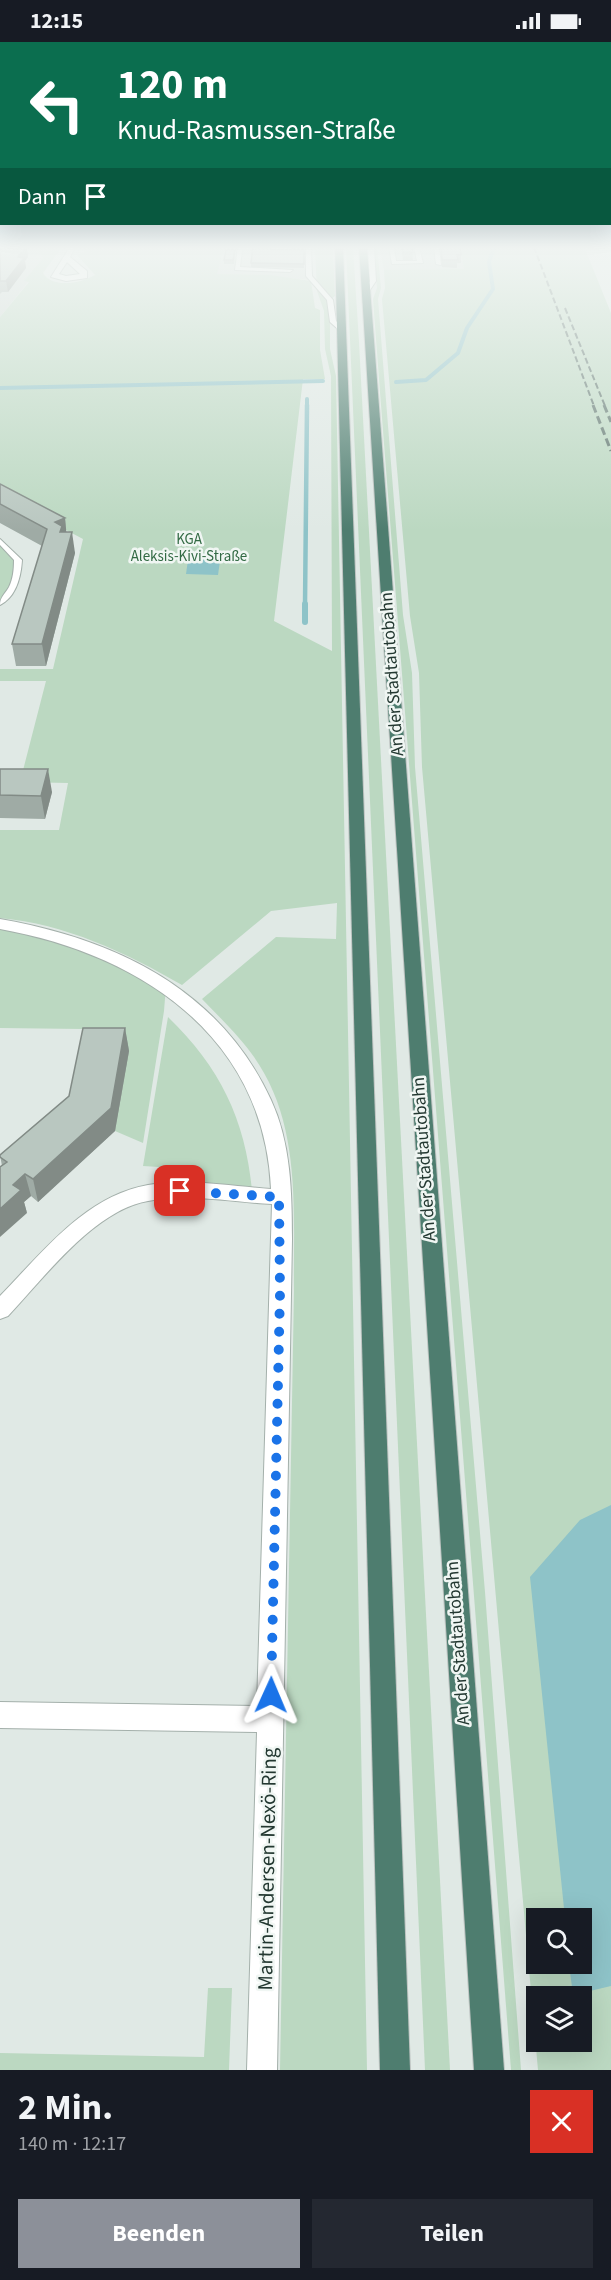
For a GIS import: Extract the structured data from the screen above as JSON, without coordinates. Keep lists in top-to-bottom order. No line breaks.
{"streets":{"highway":["An der Stadtautobahn"],"street":["Martin-Andersen-Nexö-Ring"]},"parks":["KGA Aleksis-Kivi-Straße"],"page":{"status":"12:15","turn":["120 m","Knud-Rasmussen-Straße"],"then":"Dann","heading":["2 Min.","140 m · 12:17"],"buttons":["Beenden","Teilen"]}}
